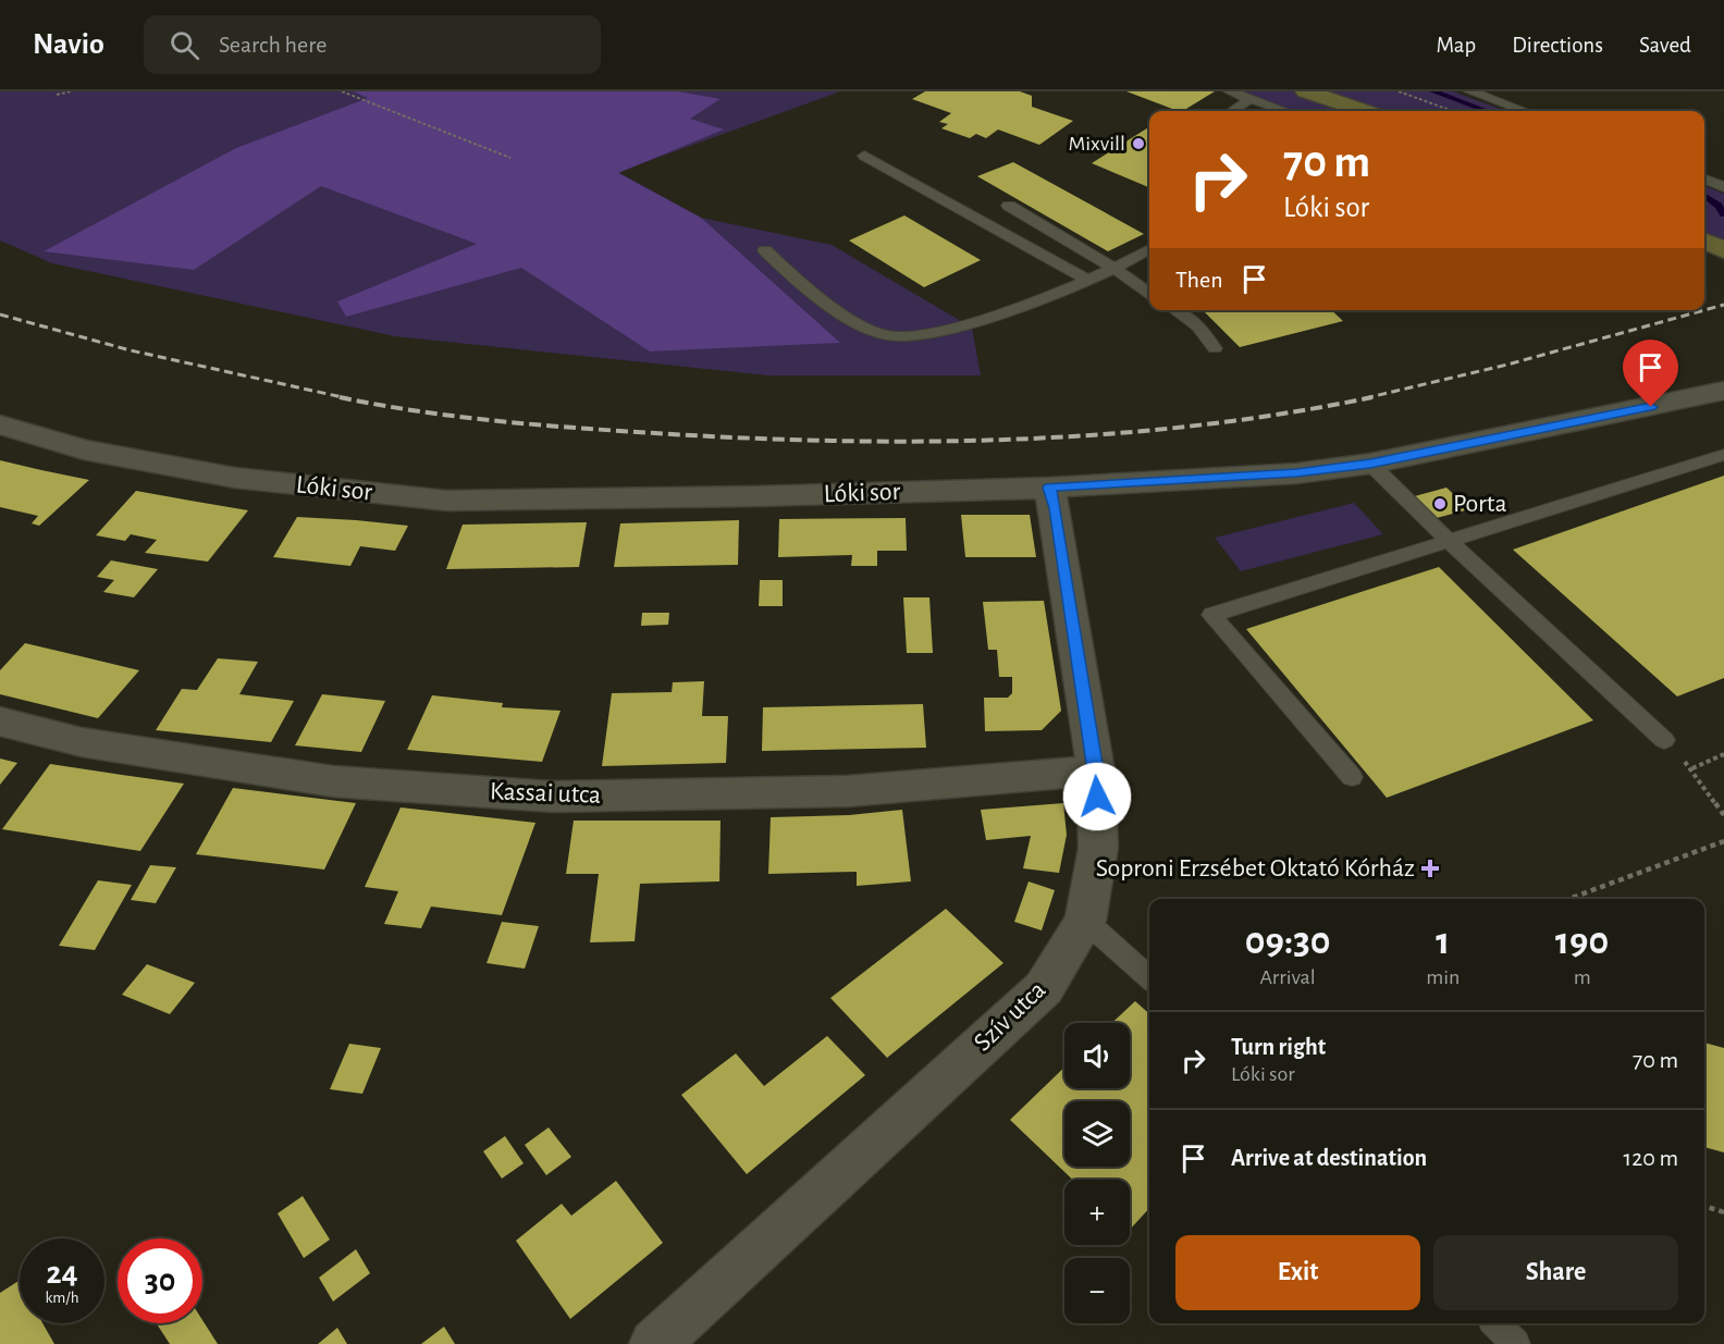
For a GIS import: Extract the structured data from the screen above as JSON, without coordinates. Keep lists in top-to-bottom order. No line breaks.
{"streets":{"street":["Lóki sor","Kassai utca","Szív utca"]},"crossings":[["Lóki sor","Szív utca"],["Kassai utca","Szív utca"]],"places":{"other":["Mixvill","Porta"],"health":["Soproni Erzsébet Oktató Kórház"]},"page":{"header":"Navio","search":"Search here","nav":["Map","Directions","Saved"],"turn":["70 m","Lóki sor"],"then":"Then","eta":["09:30","Arrival","1","min","190","m"],"list":[{"name":"Turn right","note":"Lóki sor","value":"70 m"},{"name":"Arrive at destination","value":"120 m"}],"map_buttons":["+","−"],"buttons":["Exit","Share"],"speed":"24 km/h","limit":"30"}}
